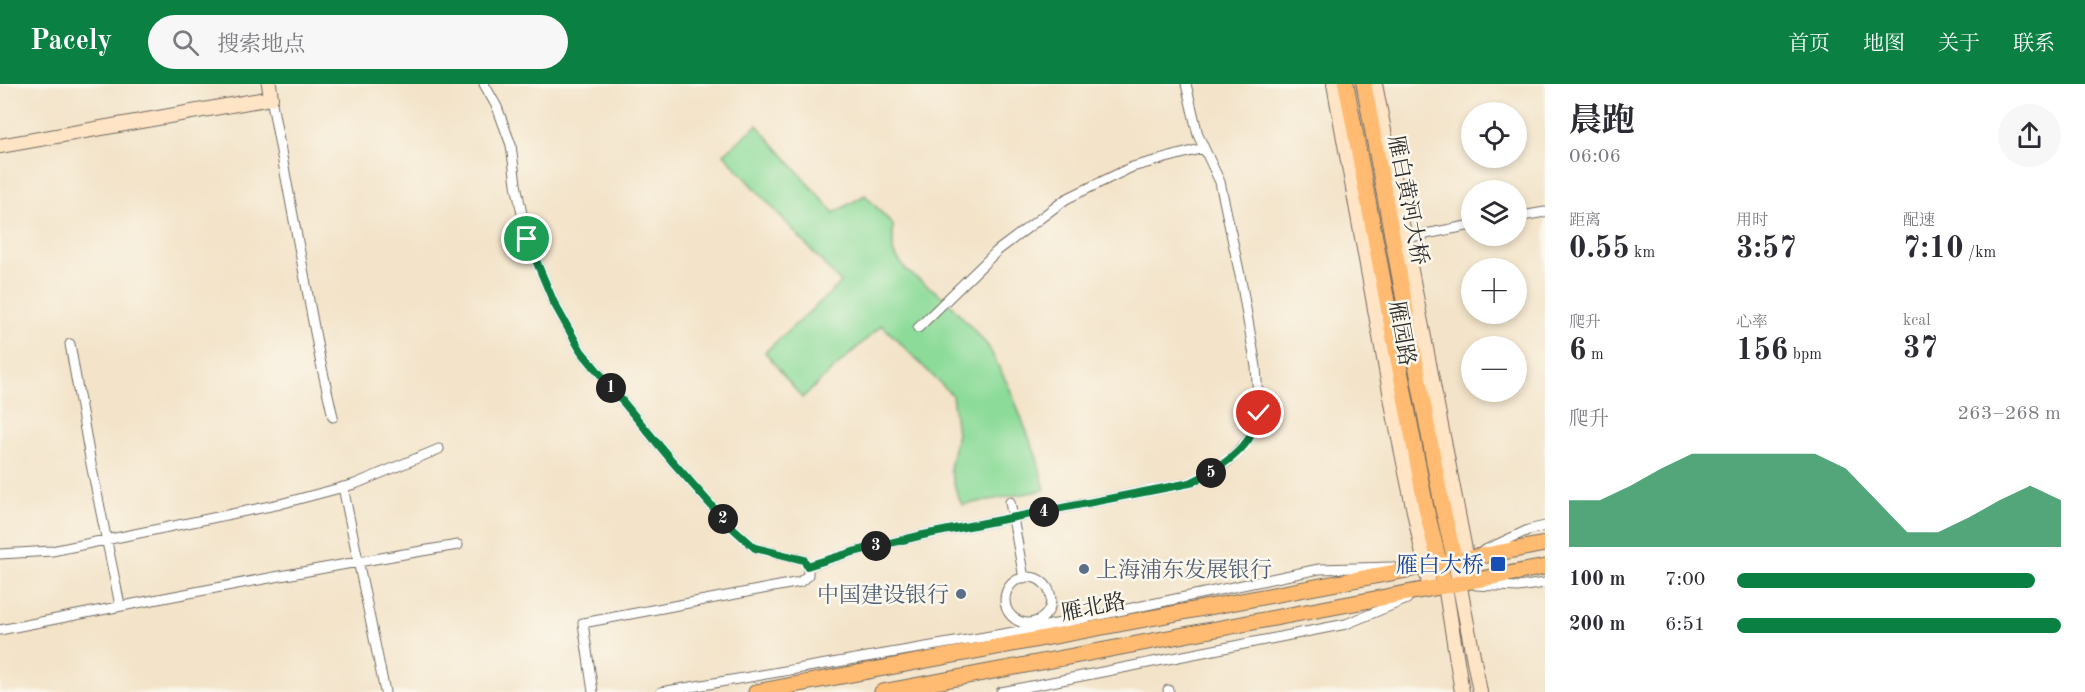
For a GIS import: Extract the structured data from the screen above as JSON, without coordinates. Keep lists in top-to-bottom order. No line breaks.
{"streets":{"main road":["雁白黄河大桥","雁园路","雁北路"]},"crossings":[["雁白黄河大桥","雁园路"],["雁园路","雁北路"]],"places":{"transit":["雁白大桥"],"other":["上海浦东发展银行","中国建设银行"]},"page":{"header":"Pacely","search":"搜索地点","nav":["首页","地图","关于","联系"],"heading":["晨跑","06:06"],"map_buttons":["+","−"],"stats":[["距离","0.55 km"],["用时","3:57"],["配速","7:10 /km"],["爬升","6 m"],["心率","156 bpm"],["kcal","37"]],"pins":["1","5","4","2","3"],"chart":["爬升","263–268 m"],"list":[{"name":"100 m","note":"7:00"},{"name":"200 m","note":"6:51"}]}}
